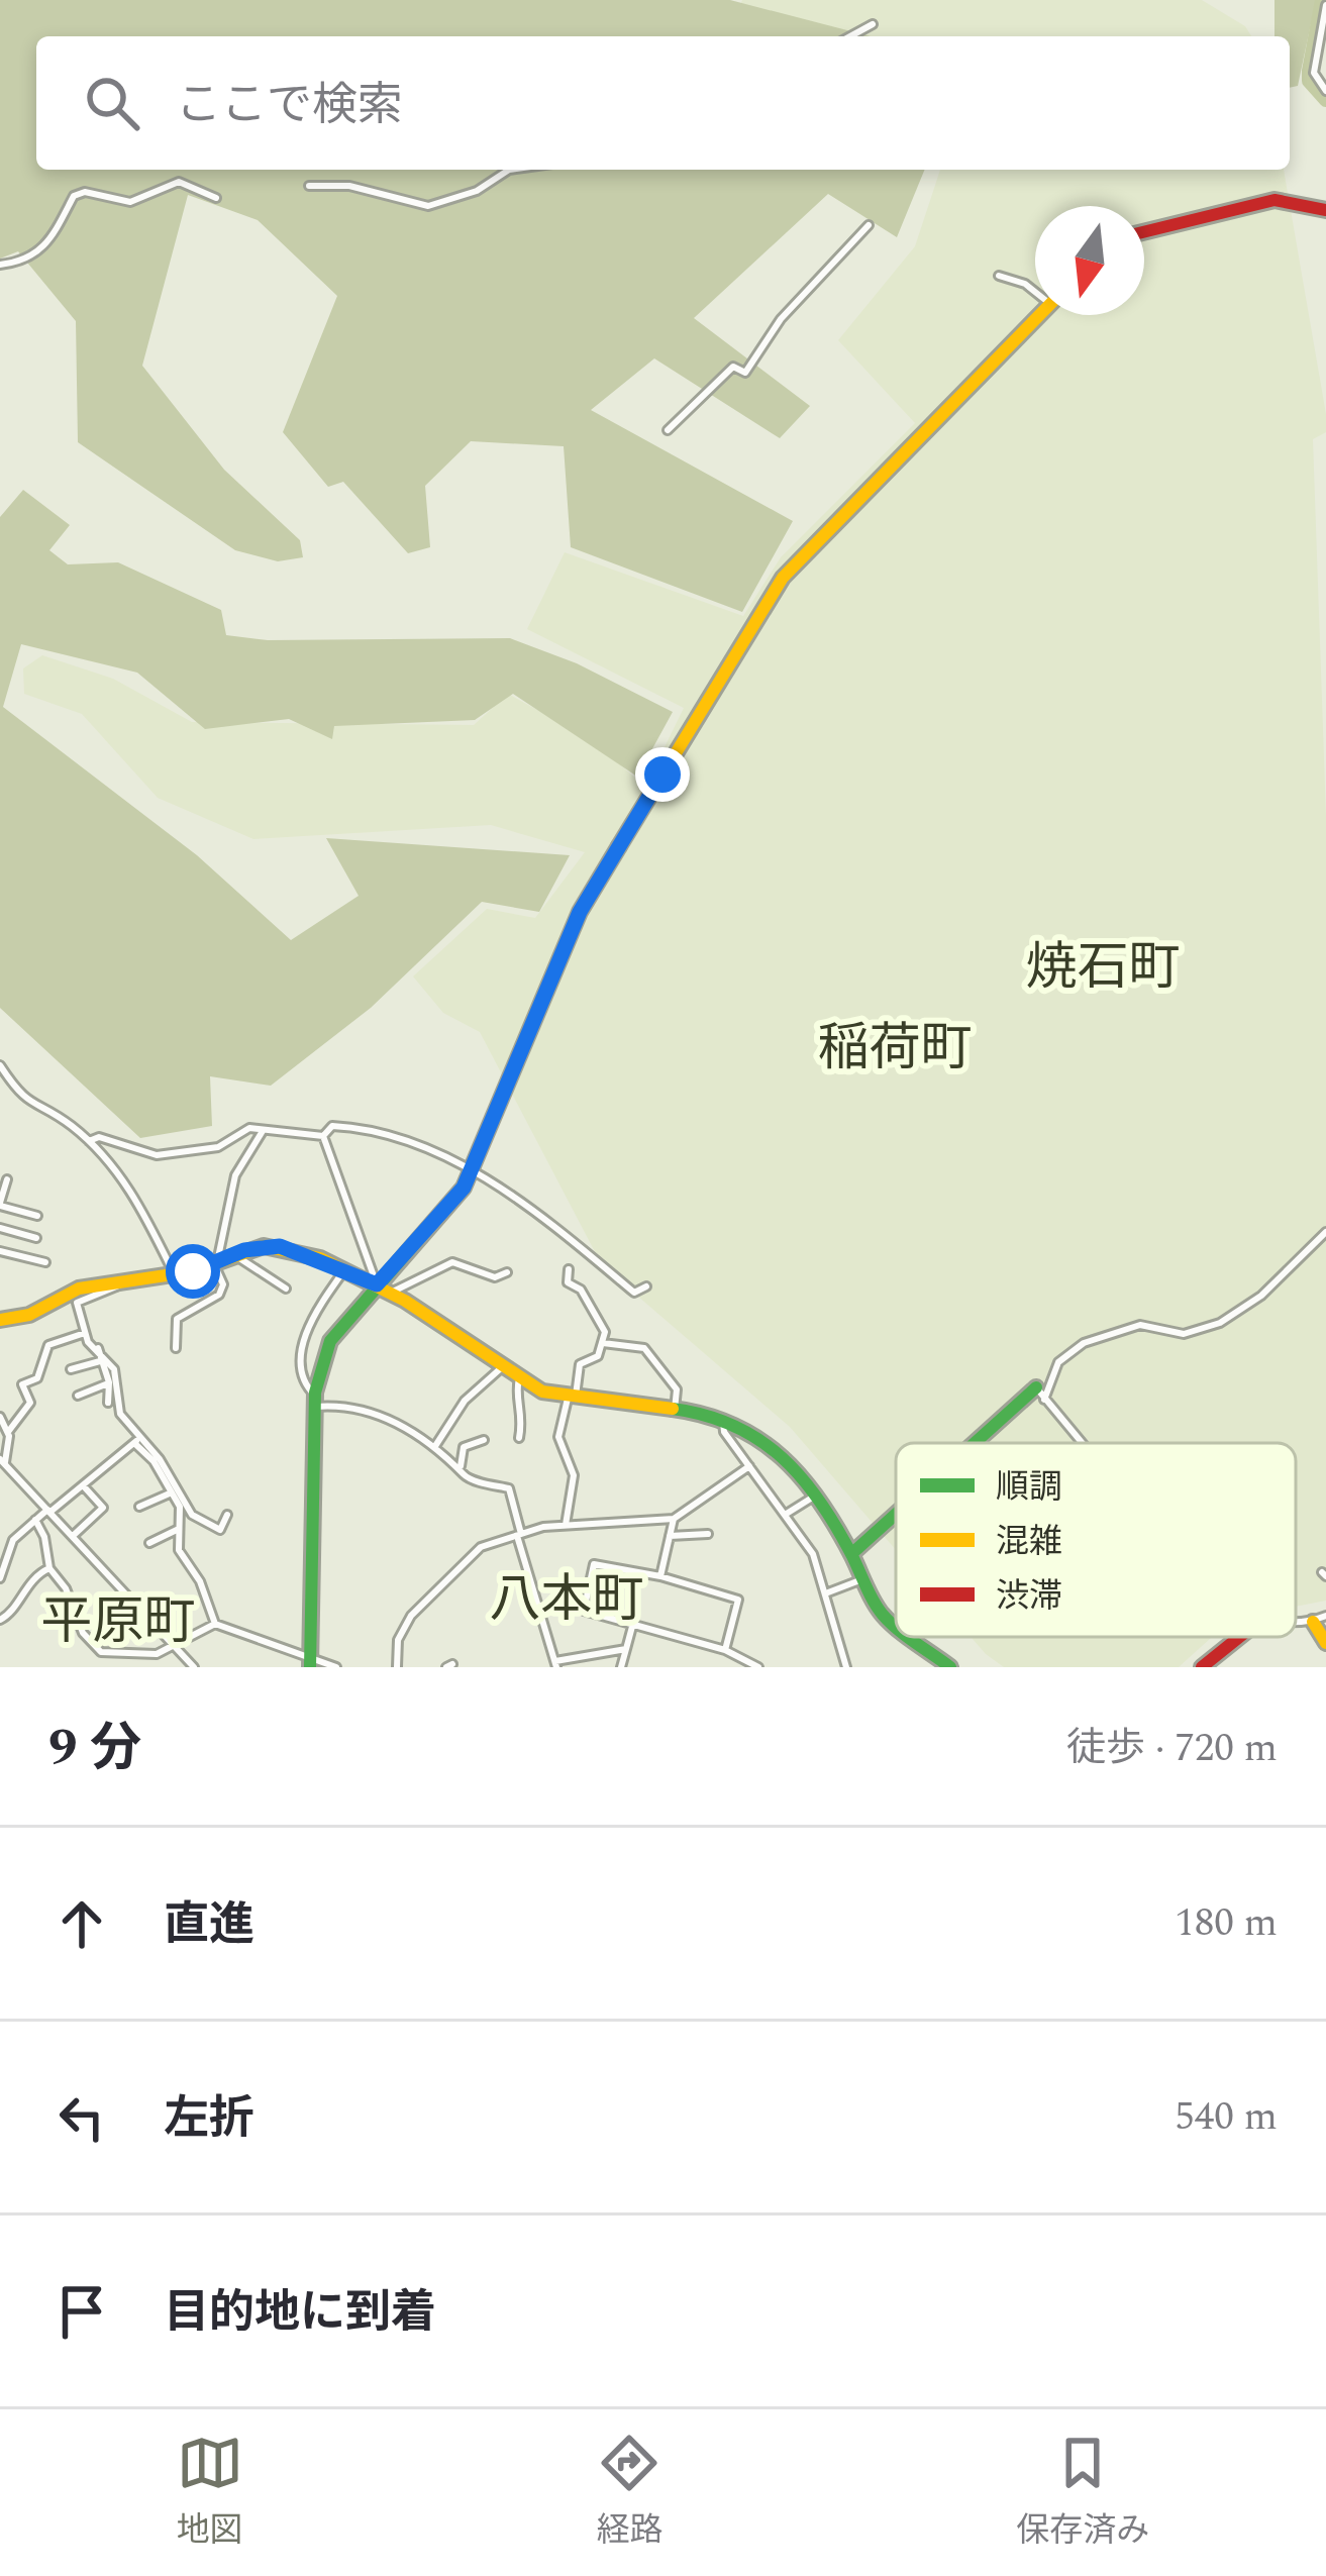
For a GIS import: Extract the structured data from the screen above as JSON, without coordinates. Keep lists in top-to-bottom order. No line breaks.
{"districts":["焼石町","稲荷町","八本町","平原町"],"legend":["順調","混雑","渋滞"],"north":"bottom","page":{"search":"ここで検索","heading":["9 分","徒歩 · 720 m"],"list":[["直進","180 m"],["左折","540 m"],"目的地に到着"],"nav":["地図","経路","保存済み"]}}
